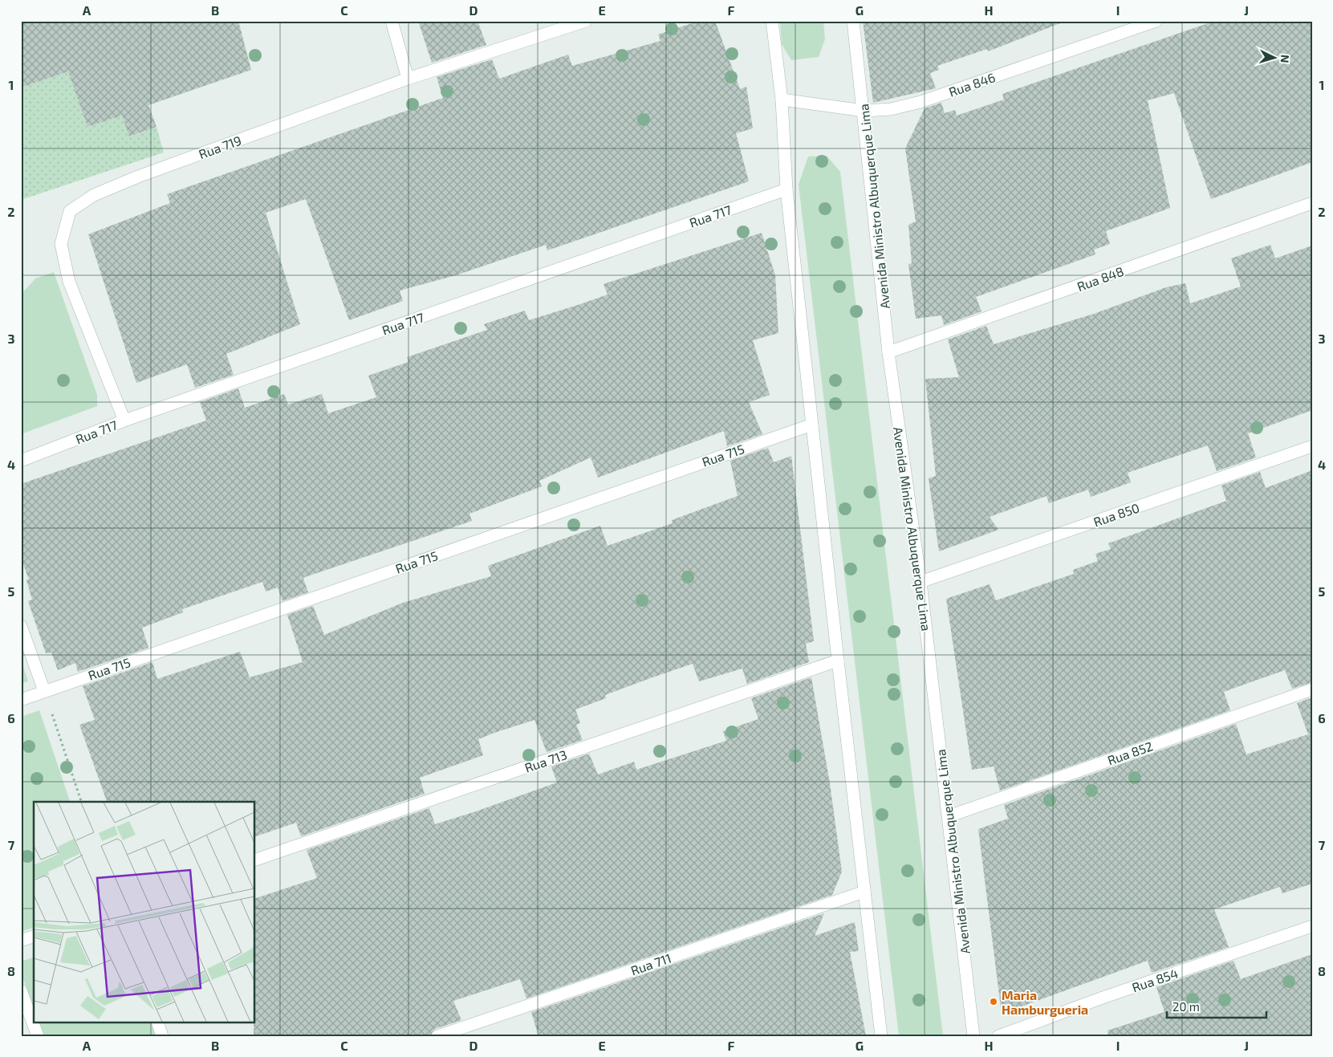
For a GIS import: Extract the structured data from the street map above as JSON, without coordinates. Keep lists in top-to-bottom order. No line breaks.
{"streets":{"street":["Rua 846","Rua 719","Avenida Ministro Albuquerque Lima","Rua 717","Rua 848","Rua 715","Rua 850","Rua 852","Rua 713","Rua 711","Rua 854"]},"crossings":[["Rua 846","Avenida Ministro Albuquerque Lima"],["Rua 719","Rua 717"],["Avenida Ministro Albuquerque Lima","Rua 848"],["Avenida Ministro Albuquerque Lima","Rua 850"],["Avenida Ministro Albuquerque Lima","Rua 852"]],"places":["Maria Hamburgueria"],"scale_bar":"20 m","north":"right","grid":{"columns":["A","B","C","D","E","F","G","H","I","J"],"rows":["1","2","3","4","5","6","7","8"]}}
